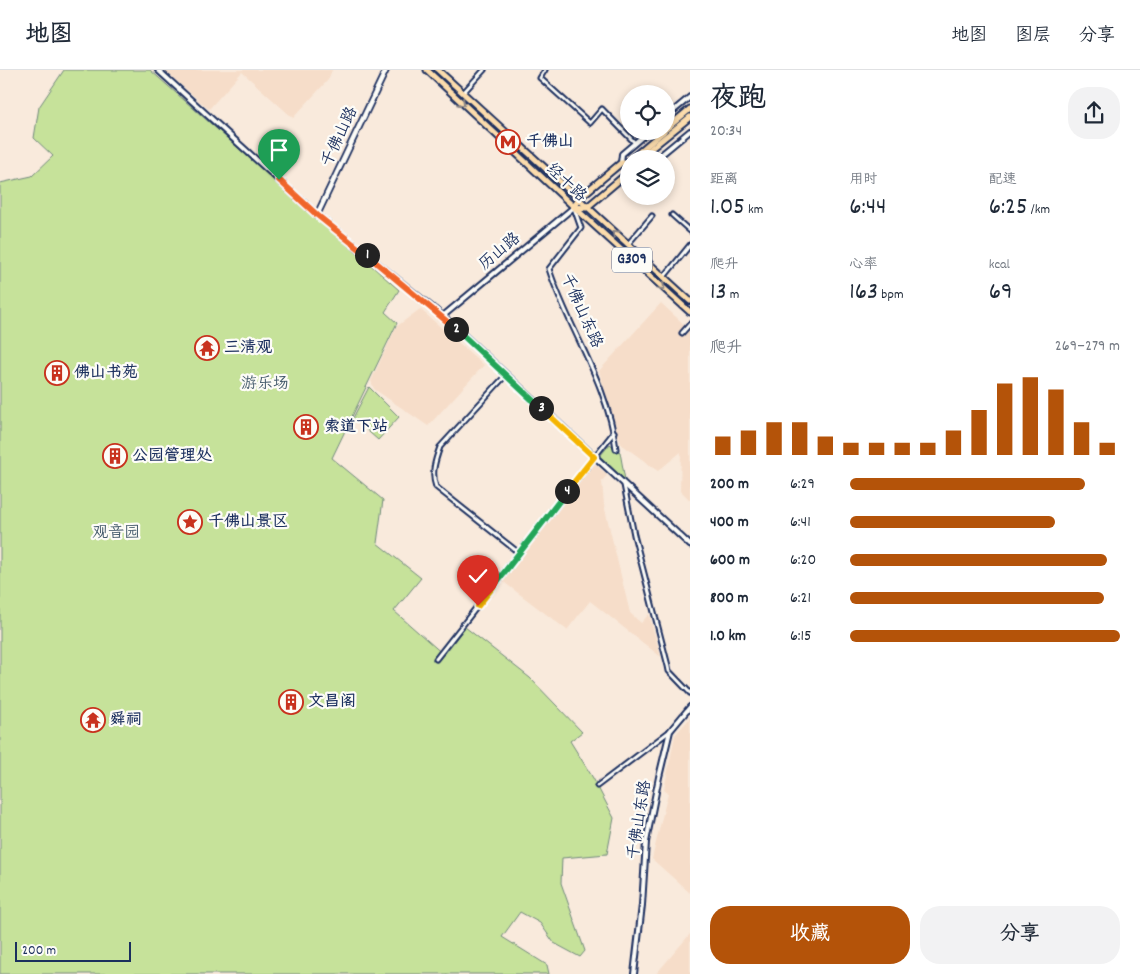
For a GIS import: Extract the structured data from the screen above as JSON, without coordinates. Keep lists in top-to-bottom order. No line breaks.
{"streets":{"main road":["千佛山路","经十路","历山路","G309"],"street":["千佛山东路"]},"crossings":[["经十路","历山路"],["经十路","千佛山东路"],["历山路","千佛山东路"]],"parks":["游乐场","观音园"],"places":{"metro station":["千佛山"],"temple":["三清观","舜祠"],"building":["佛山书苑","索道下站","公园管理处","文昌阁"],"place":["千佛山景区"]},"scale_bar":"200 m","page":{"header":"地图","nav":["地图","图层","分享"],"heading":["夜跑","20:34"],"stats":[["距离","1.05 km"],["用时","6:44"],["配速","6:25 /km"],["爬升","13 m"],["心率","163 bpm"],["kcal","69"]],"pins":["1","2","3","4"],"chart":["爬升","269–279 m"],"list":[{"name":"200 m","note":"6:29"},{"name":"400 m","note":"6:41"},{"name":"600 m","note":"6:20"},{"name":"800 m","note":"6:21"},{"name":"1.0 km","note":"6:15"}],"buttons":["收藏","分享"],"scale":"200 m"}}
